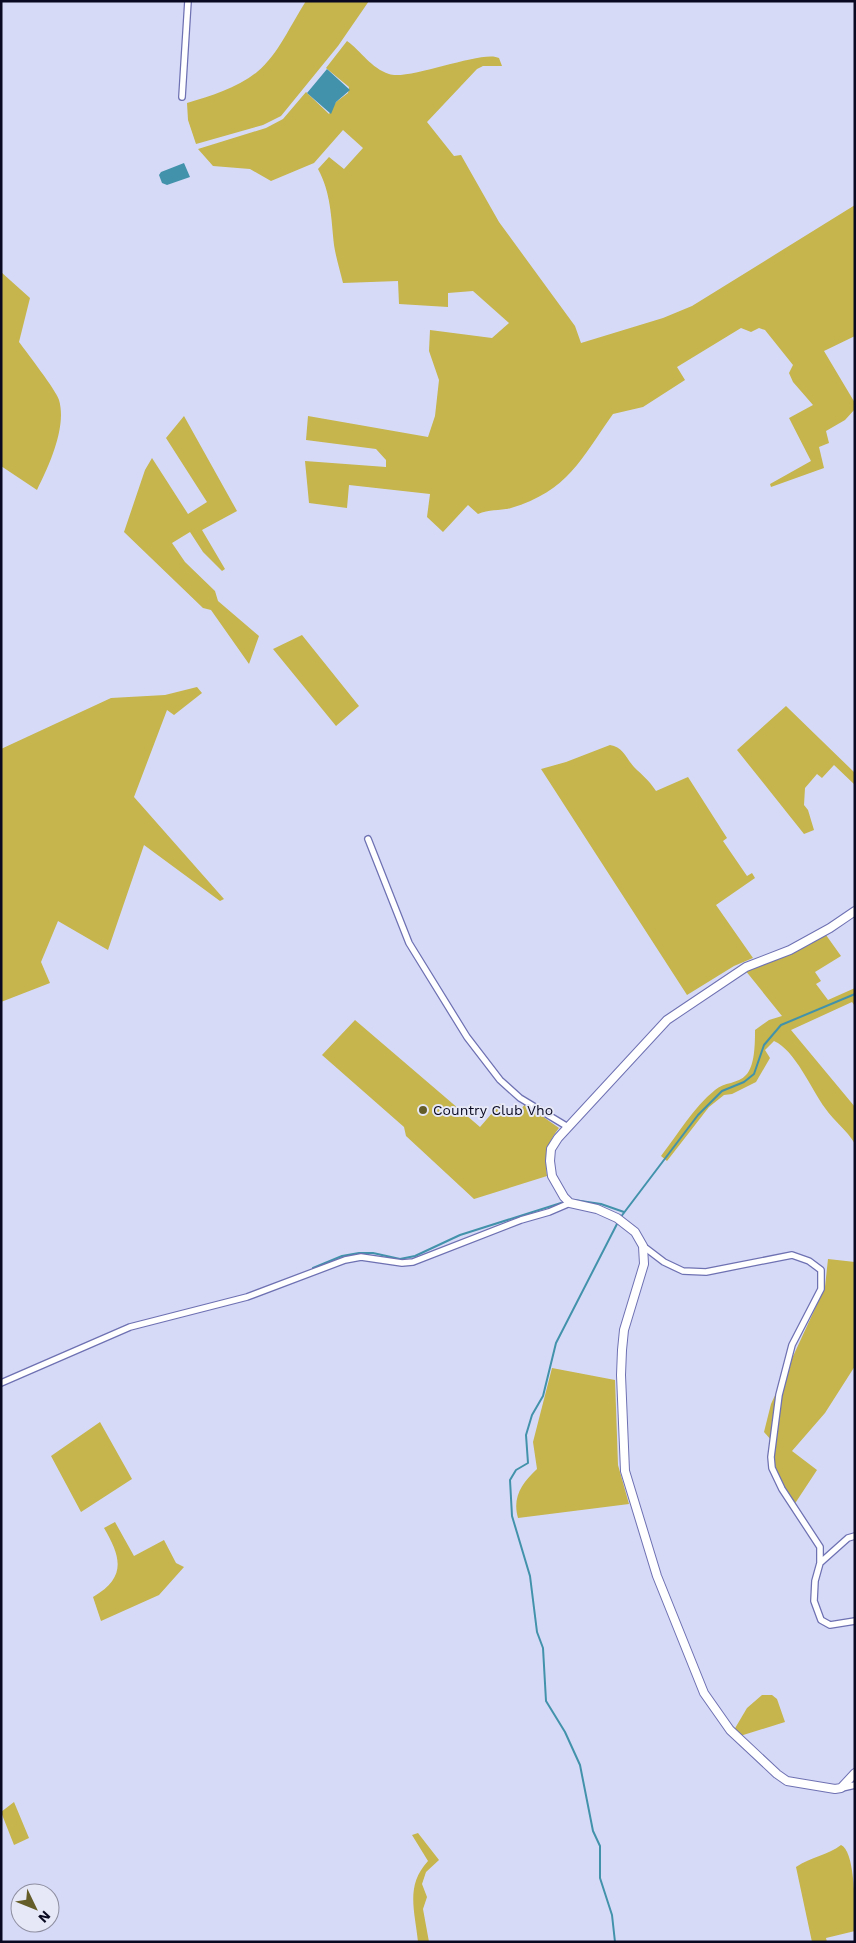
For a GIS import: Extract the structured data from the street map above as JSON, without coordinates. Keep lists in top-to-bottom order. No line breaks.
{"places":["Country Club Vho"],"north":"bottom right"}
